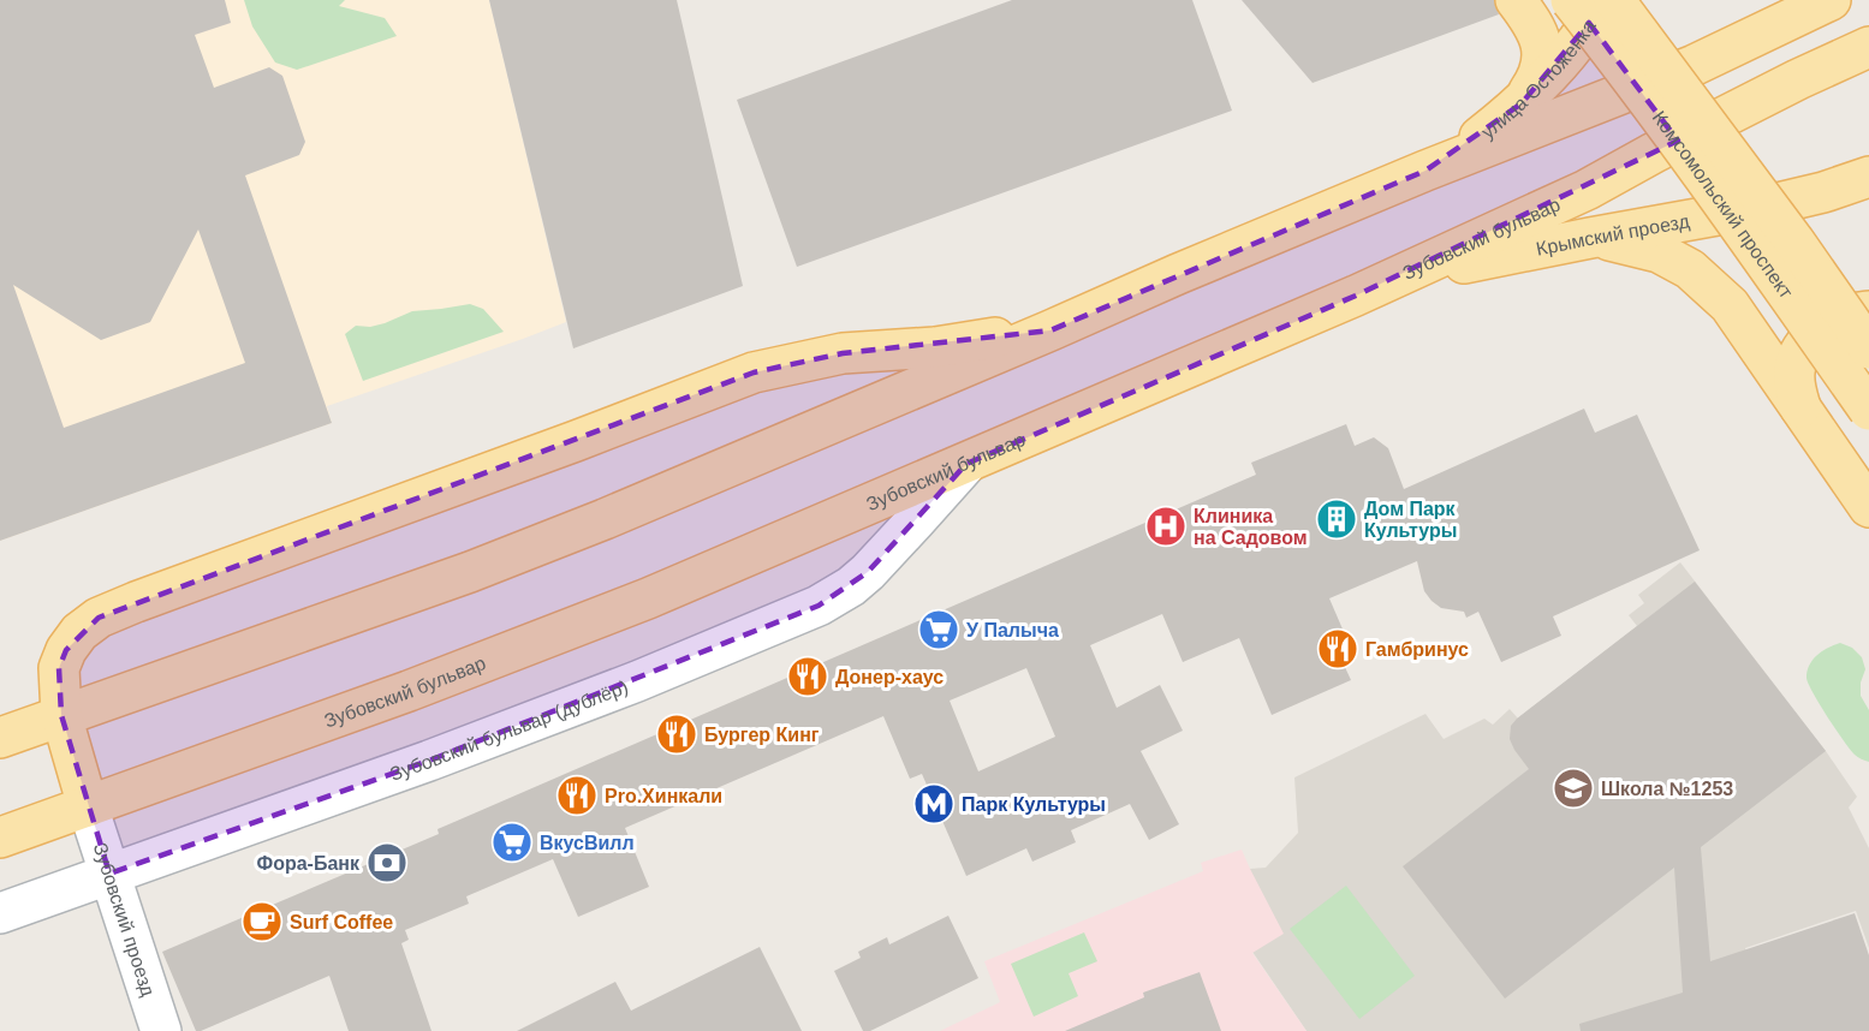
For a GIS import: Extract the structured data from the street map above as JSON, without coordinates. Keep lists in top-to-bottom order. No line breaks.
{"streets":{"main road":["улица Остоженка","Комсомольский проспект","Крымский проезд","Зубовский бульвар"],"street":["Зубовский бульвар (дублёр)","Зубовский проезд"]},"crossings":[["Крымский проезд","Зубовский бульвар"],["Зубовский бульвар","Зубовский бульвар (дублёр)"],["Зубовский бульвар","Зубовский проезд"],["Зубовский бульвар (дублёр)","Зубовский проезд"]],"places":{"building":["Дом Парк Культуры"],"hospital":["Клиника на Садовом"],"supermarket":["У Палыча","ВкусВилл"],"restaurant":["Гамбринус","Донер-хаус","Бургер Кинг","Pro.Хинкали"],"school or university":["Школа №1253"],"metro station":["Парк Культуры"],"bank":["Фора-Банк"],"cafe":["Surf Coffee"]}}
